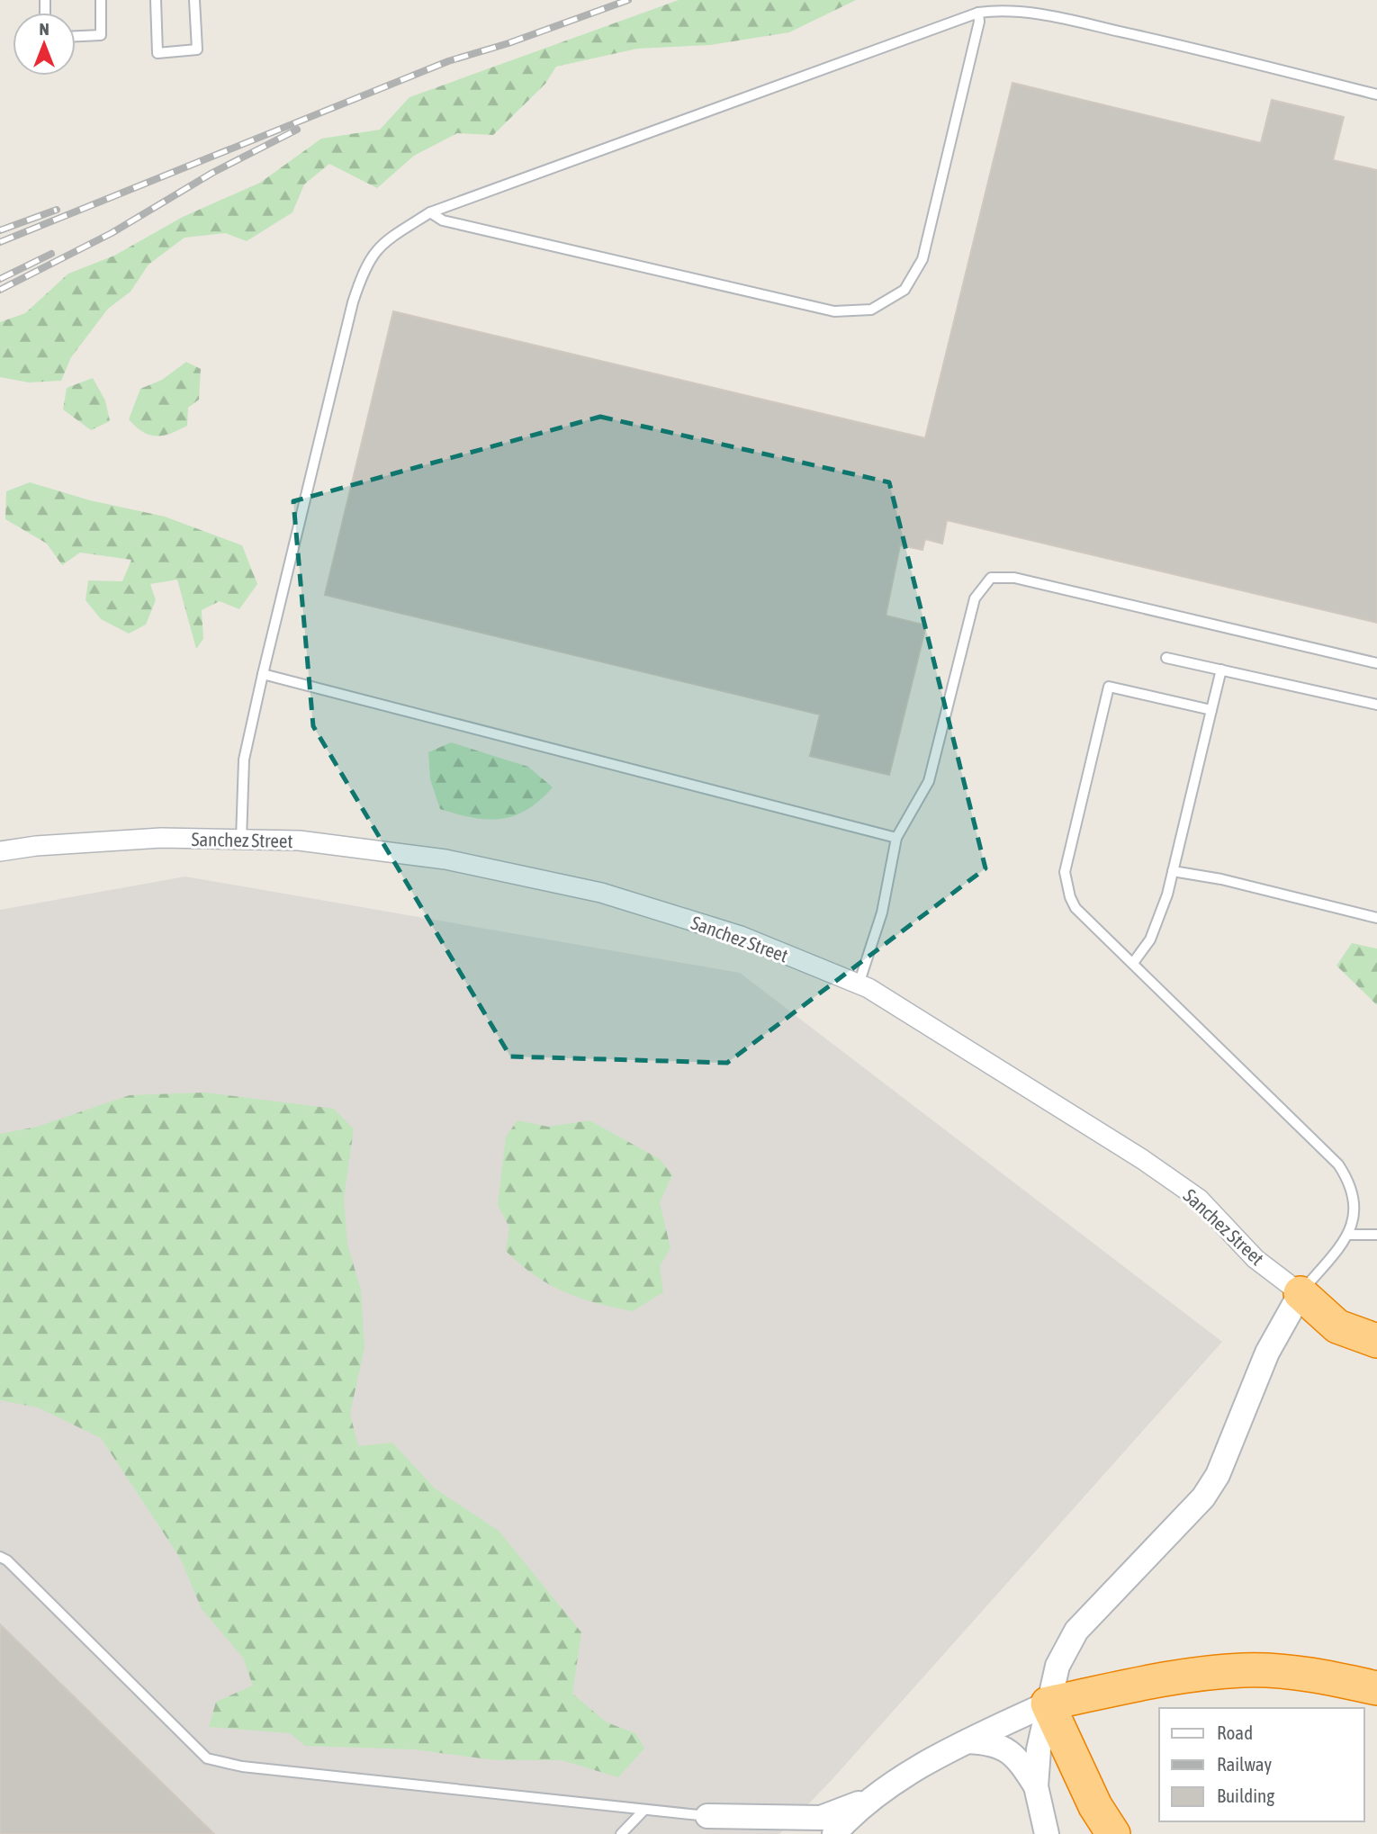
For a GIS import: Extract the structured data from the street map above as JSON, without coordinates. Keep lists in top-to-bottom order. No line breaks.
{"streets":{"street":["Sanchez Street"]},"legend":["Road","Railway","Building"],"north":"top"}
